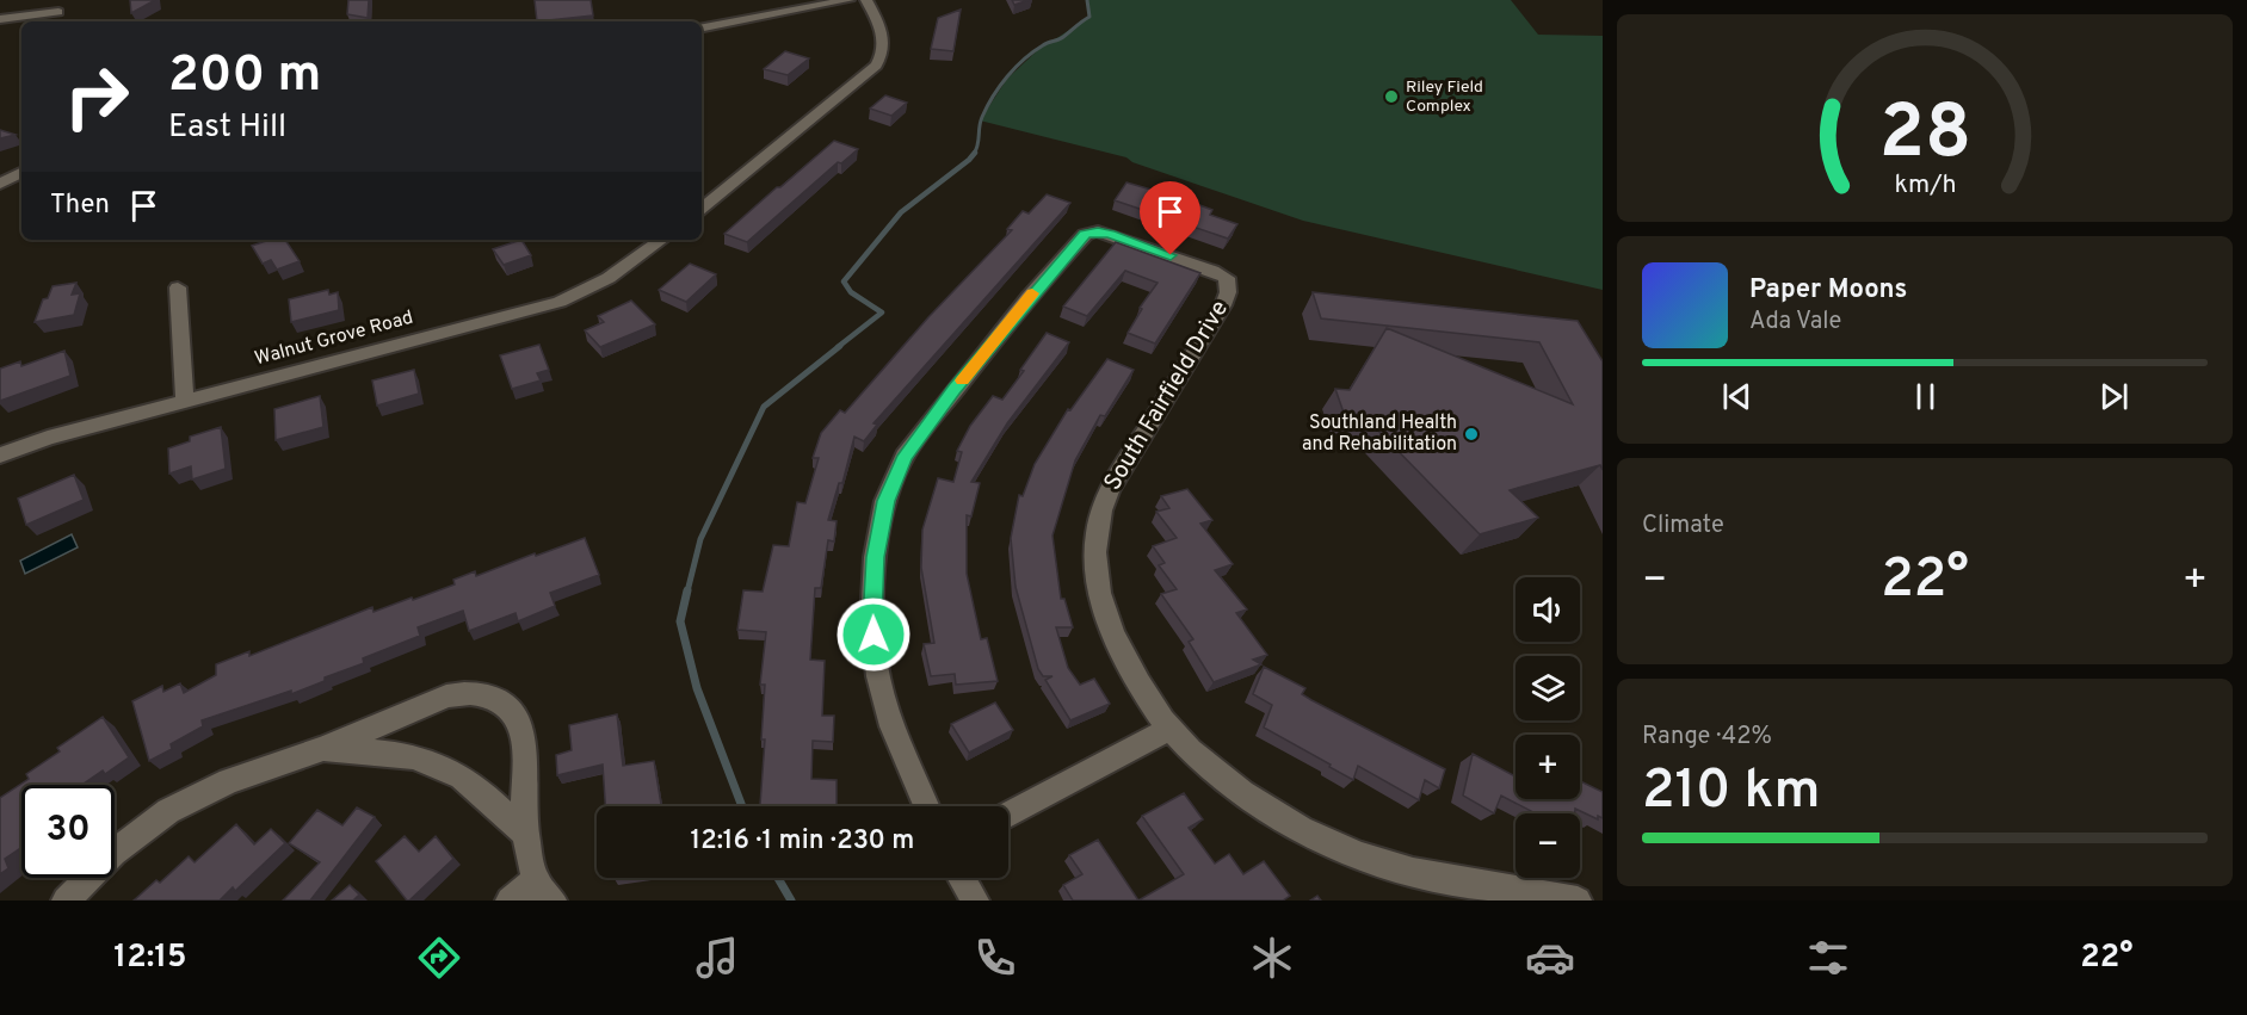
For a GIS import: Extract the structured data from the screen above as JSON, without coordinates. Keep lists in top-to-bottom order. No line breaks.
{"streets":{"street":["Walnut Grove Road","South Fairfield Drive"]},"places":["Riley Field Complex","Southland Health and Rehabilitation"],"page":{"turn":["200 m","East Hill"],"then":"Then","song":["Paper Moons","Ada Vale"],"tile":["Climate",["Range · 42%","210 km"]],"heat":["−","22°","+"],"map_buttons":["+","−"],"limit":"30","trip":"12:16 · 1 min · 230 m","tabs":["12:15","22°"],"gauge":["28","km/h"]}}
